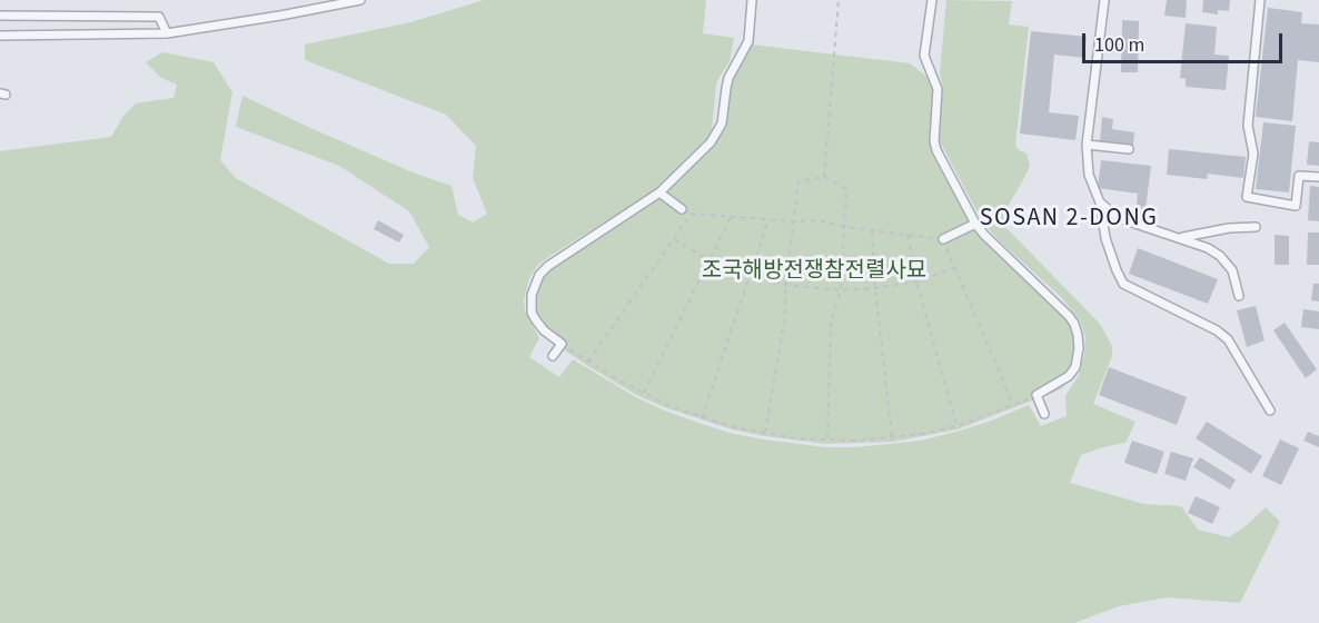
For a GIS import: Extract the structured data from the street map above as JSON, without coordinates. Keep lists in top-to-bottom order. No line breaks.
{"districts":["SOSAN 2-DONG"],"parks":["조국해방전쟁참전렬사묘"],"scale_bar":"100 m"}
